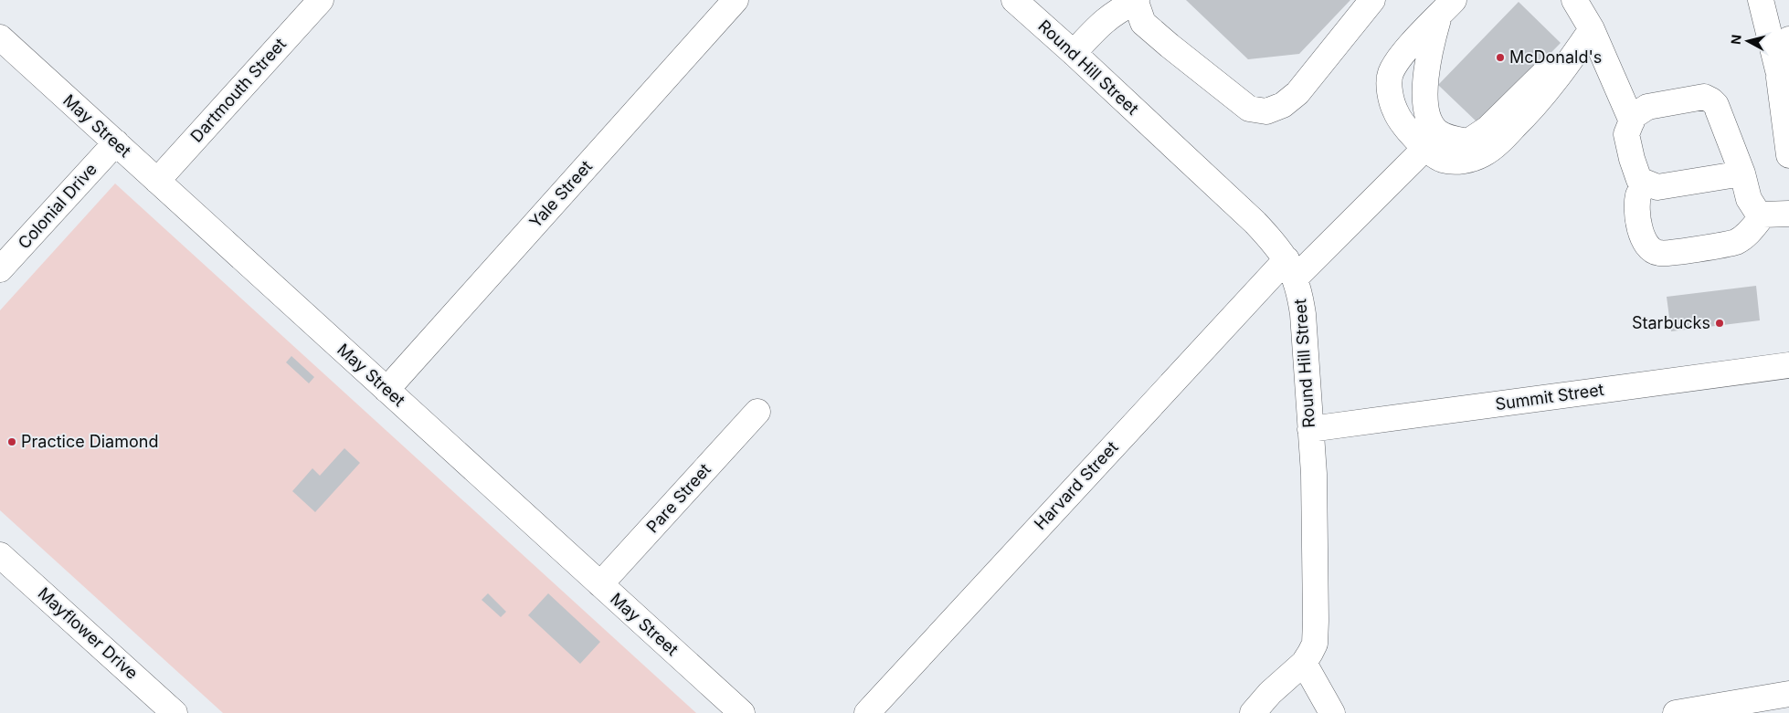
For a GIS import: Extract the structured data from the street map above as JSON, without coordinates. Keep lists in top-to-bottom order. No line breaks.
{"streets":{"street":["Round Hill Street","Dartmouth Street","May Street","Yale Street","Colonial Drive","Summit Street","Harvard Street","Pare Street","Mayflower Drive"]},"crossings":[["Round Hill Street","Summit Street"],["Round Hill Street","Harvard Street"],["Dartmouth Street","May Street"],["May Street","Yale Street"],["May Street","Colonial Drive"],["May Street","Pare Street"]],"places":["McDonald's","Starbucks","Practice Diamond"],"north":"left"}
